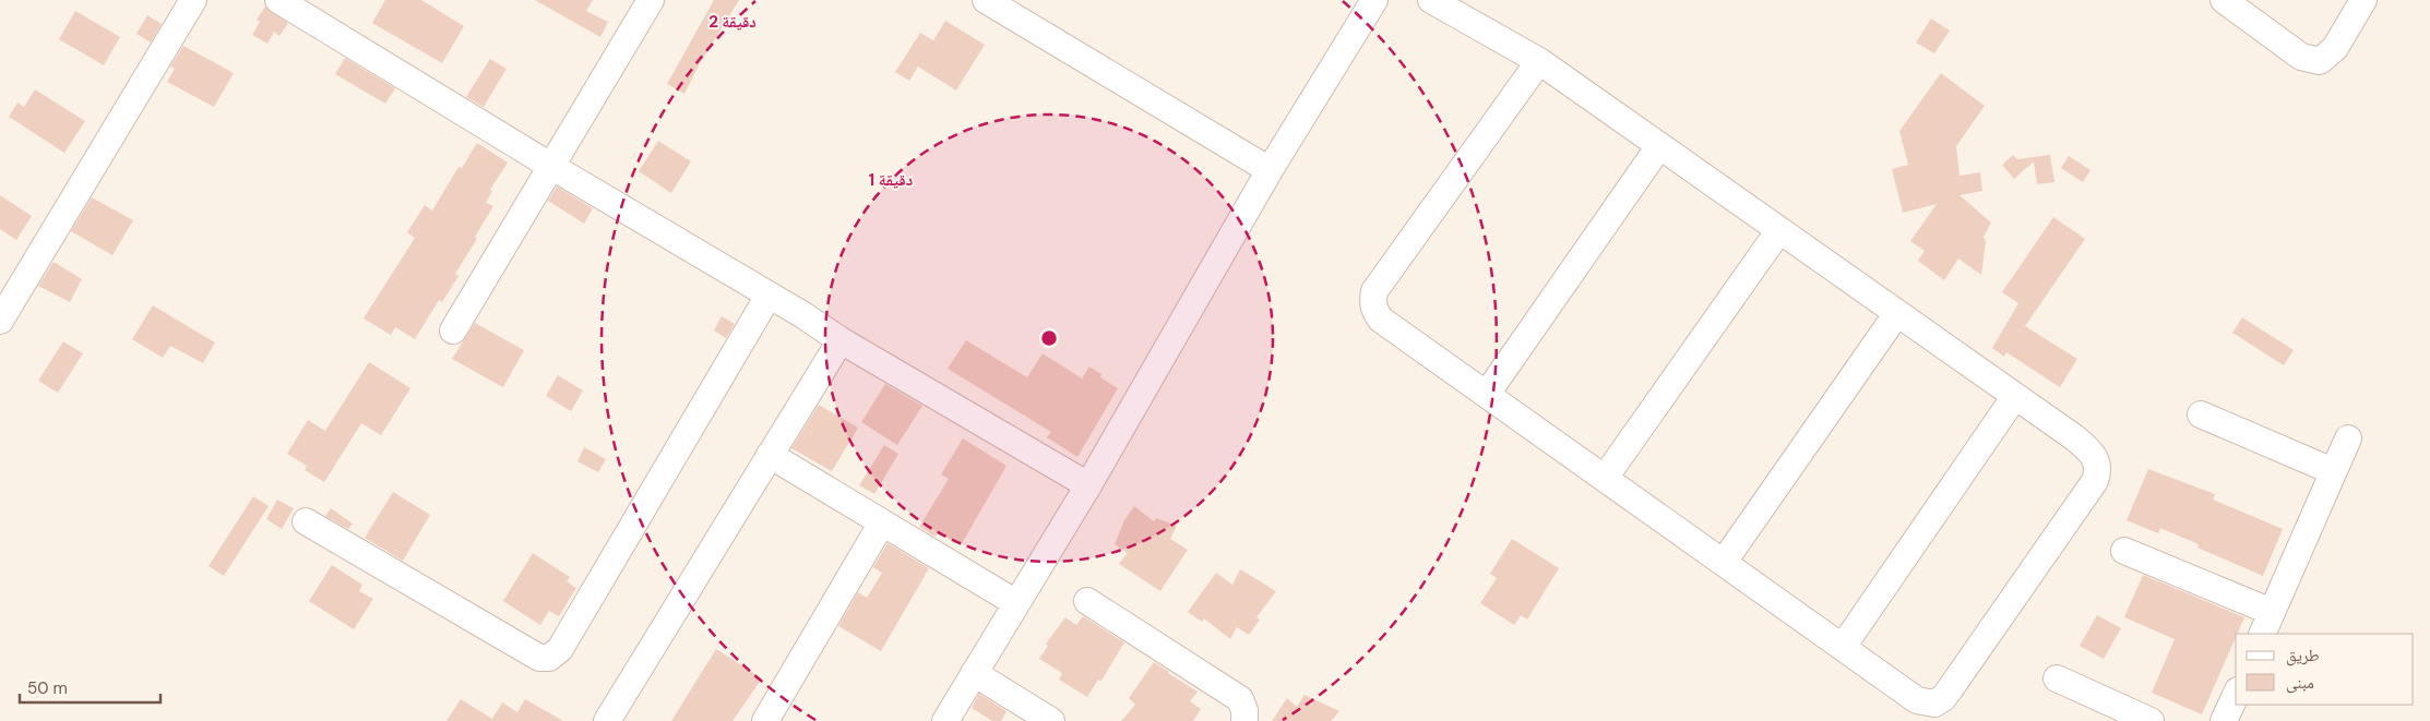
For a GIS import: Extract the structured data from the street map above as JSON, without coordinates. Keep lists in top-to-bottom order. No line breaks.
{"legend":["طريق","مبنى"],"scale_bar":"50 m","rings":["2 دقيقة","1 دقيقة"]}
